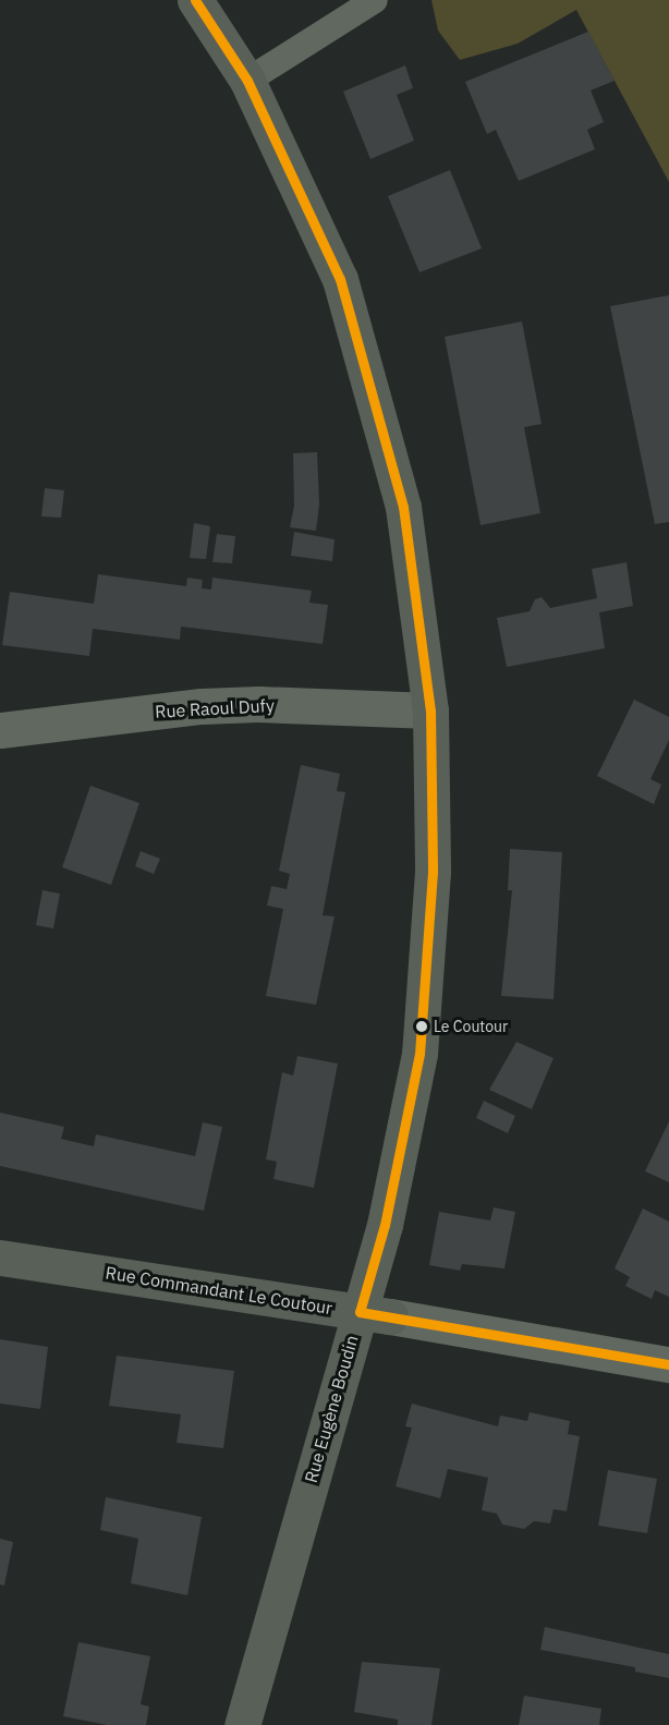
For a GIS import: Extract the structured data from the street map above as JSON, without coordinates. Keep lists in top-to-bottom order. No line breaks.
{"streets":{"street":["Rue Raoul Dufy","Rue Commandant Le Coutour","Rue Eugène Boudin"]},"crossings":[["Rue Raoul Dufy","Rue Eugène Boudin"],["Rue Commandant Le Coutour","Rue Eugène Boudin"]],"places":["Le Coutour"]}
